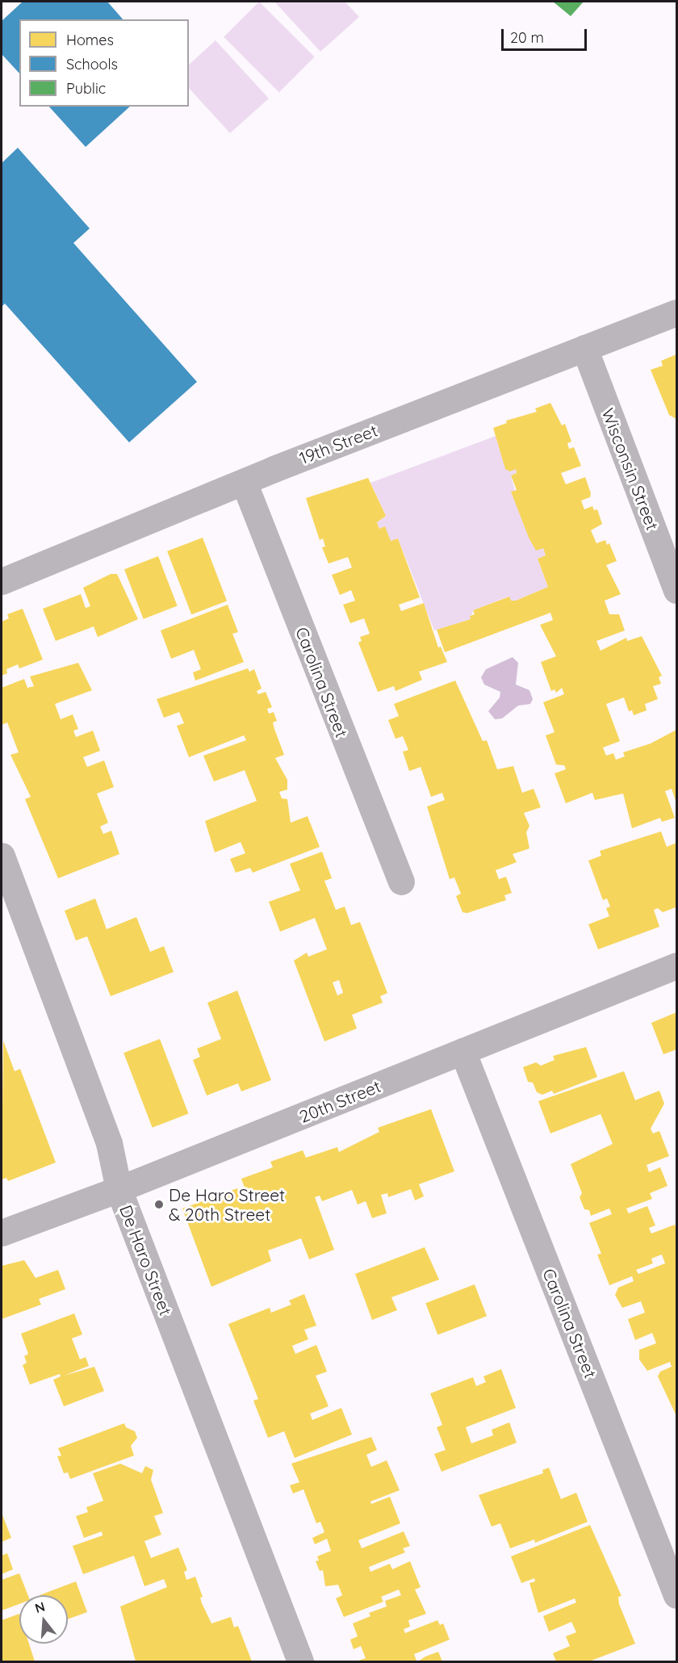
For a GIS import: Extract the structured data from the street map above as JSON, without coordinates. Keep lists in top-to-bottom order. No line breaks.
{"streets":{"street":["19th Street","Wisconsin Street","Carolina Street","20th Street","De Haro Street"]},"crossings":[["19th Street","Wisconsin Street"],["19th Street","Carolina Street"],["Carolina Street","20th Street"],["20th Street","De Haro Street"]],"places":["De Haro Street & 20th Street"],"legend":["Homes","Schools","Public"],"scale_bar":"20 m","north":"top"}
